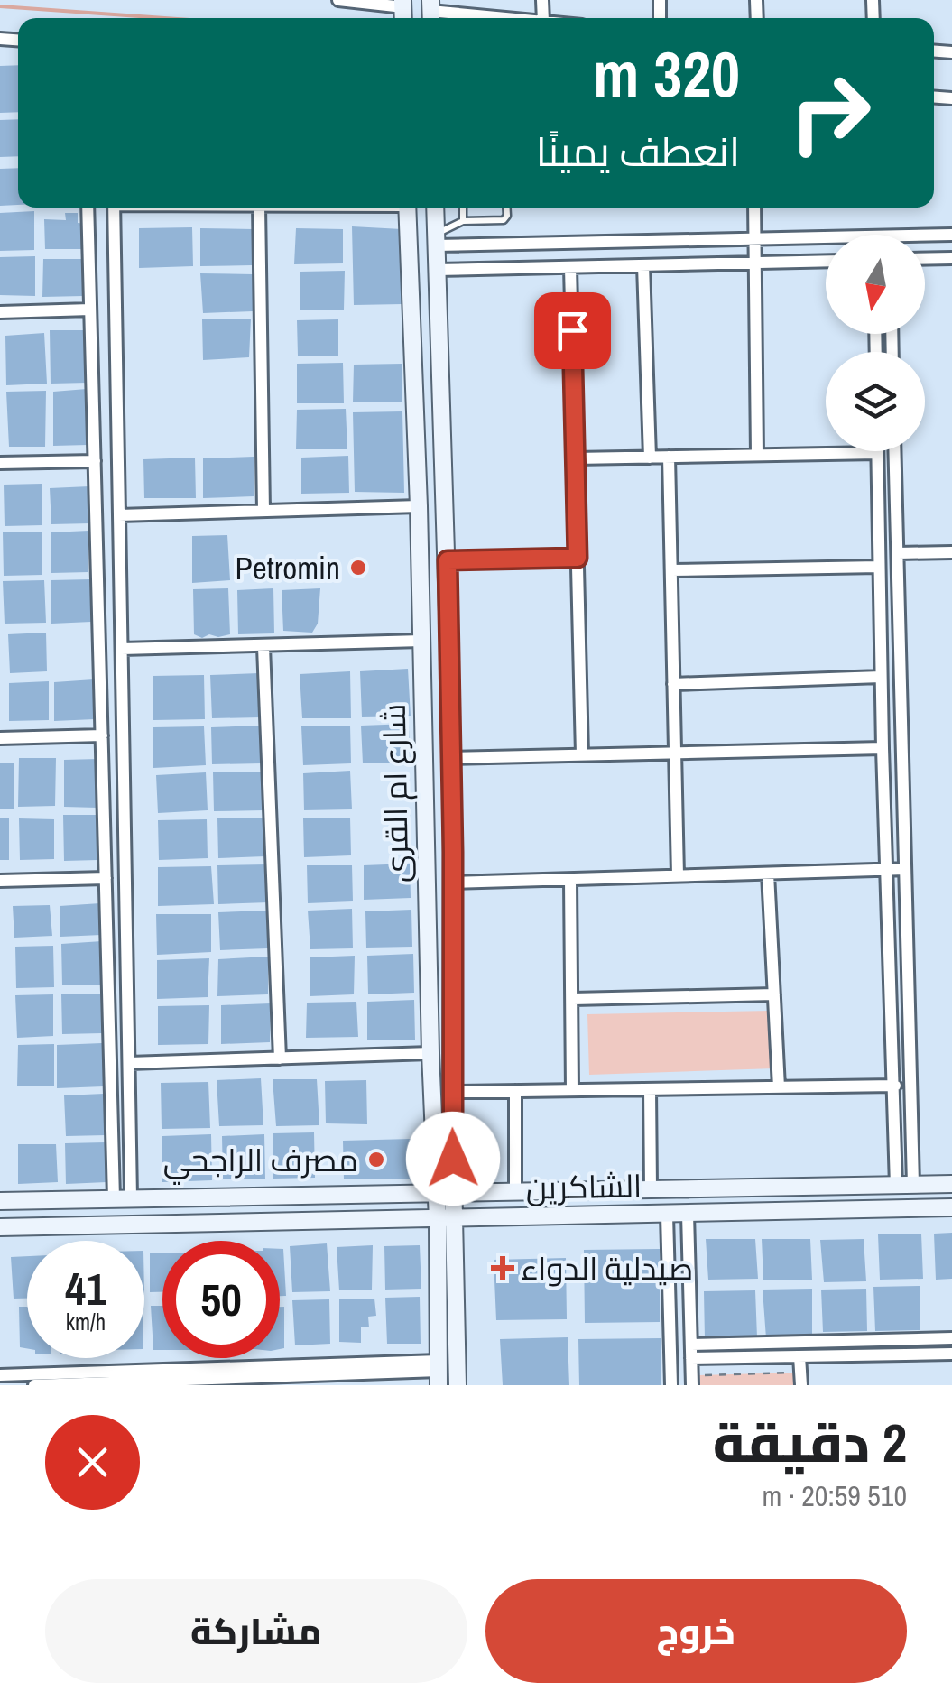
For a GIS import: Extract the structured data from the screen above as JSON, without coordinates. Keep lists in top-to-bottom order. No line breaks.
{"streets":{"main road":["شارع ام القرى","الشاكرين"]},"crossings":[["شارع ام القرى","الشاكرين"]],"places":{"other":["Petromin","مصرف الراجحي"],"health":["صيدلية الدواء"]},"north":"bottom","page":{"turn":["320 m","انعطف يمينًا"],"speed":"41 km/h","limit":"50","heading":["2 دقيقة","510 m · 20:59"],"buttons":["خروج","مشاركة"]}}
